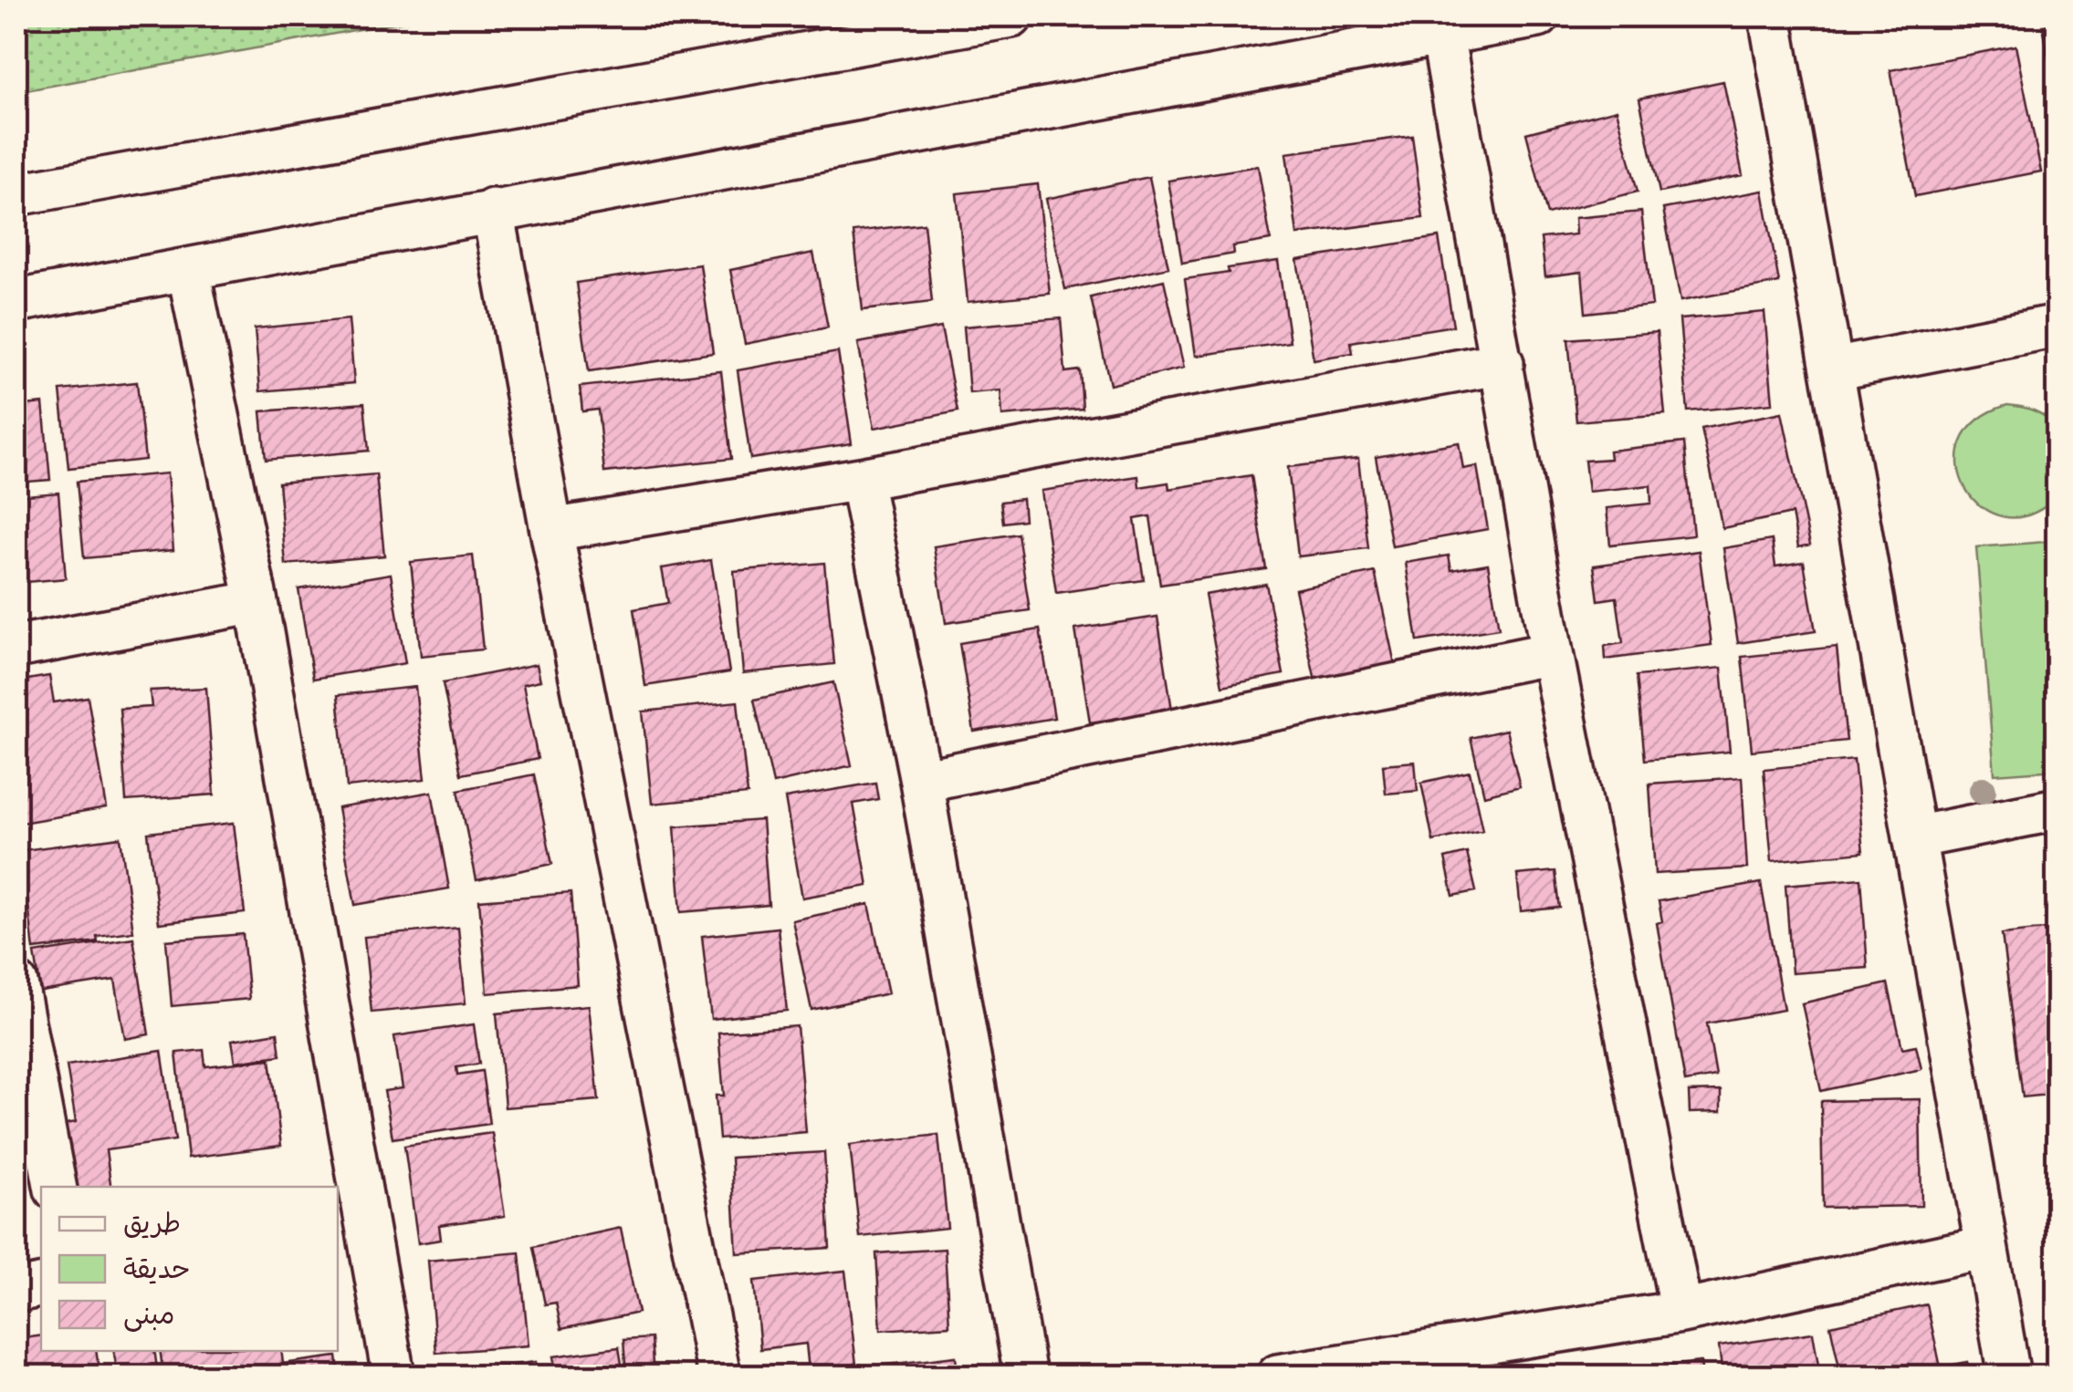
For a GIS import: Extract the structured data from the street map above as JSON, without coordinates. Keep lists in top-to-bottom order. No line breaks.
{"legend":["طريق","حديقة","مبنى"]}
